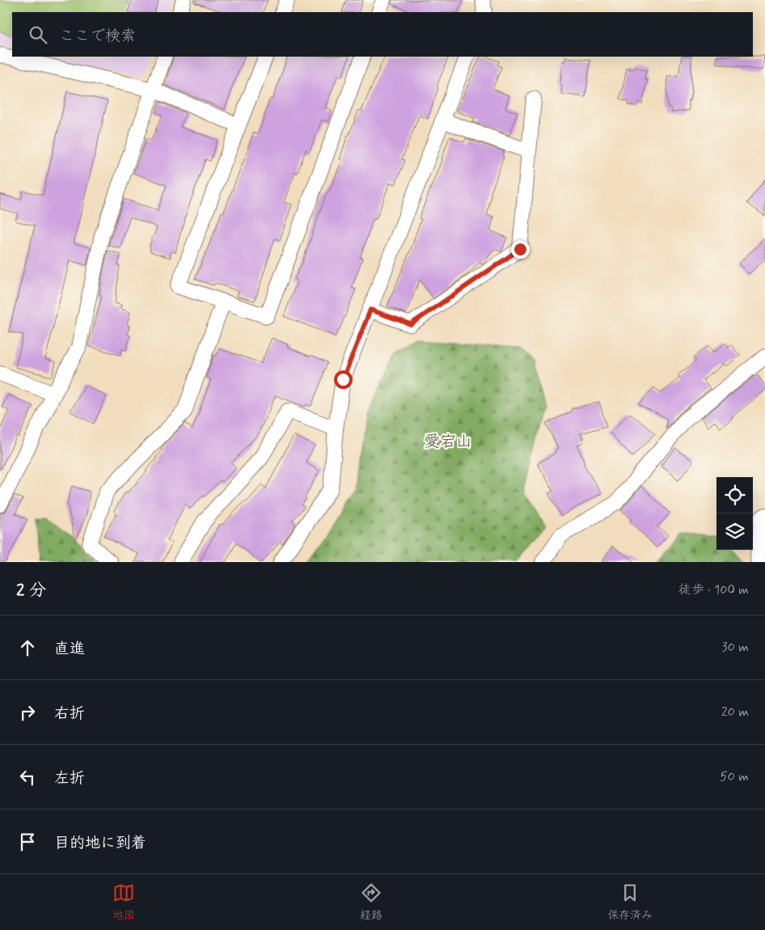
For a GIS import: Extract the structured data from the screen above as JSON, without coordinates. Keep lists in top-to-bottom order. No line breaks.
{"parks":["愛宕山"],"page":{"search":"ここで検索","heading":["2 分","徒歩 · 100 m"],"list":[["直進","30 m"],["右折","20 m"],["左折","50 m"],"目的地に到着"],"nav":["地図","経路","保存済み"]}}
